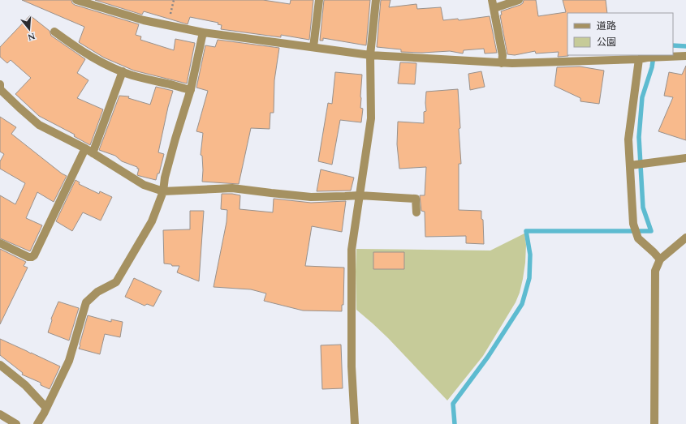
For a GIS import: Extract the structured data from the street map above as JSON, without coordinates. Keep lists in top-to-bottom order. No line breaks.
{"legend":["道路","公園"],"north":"bottom"}
